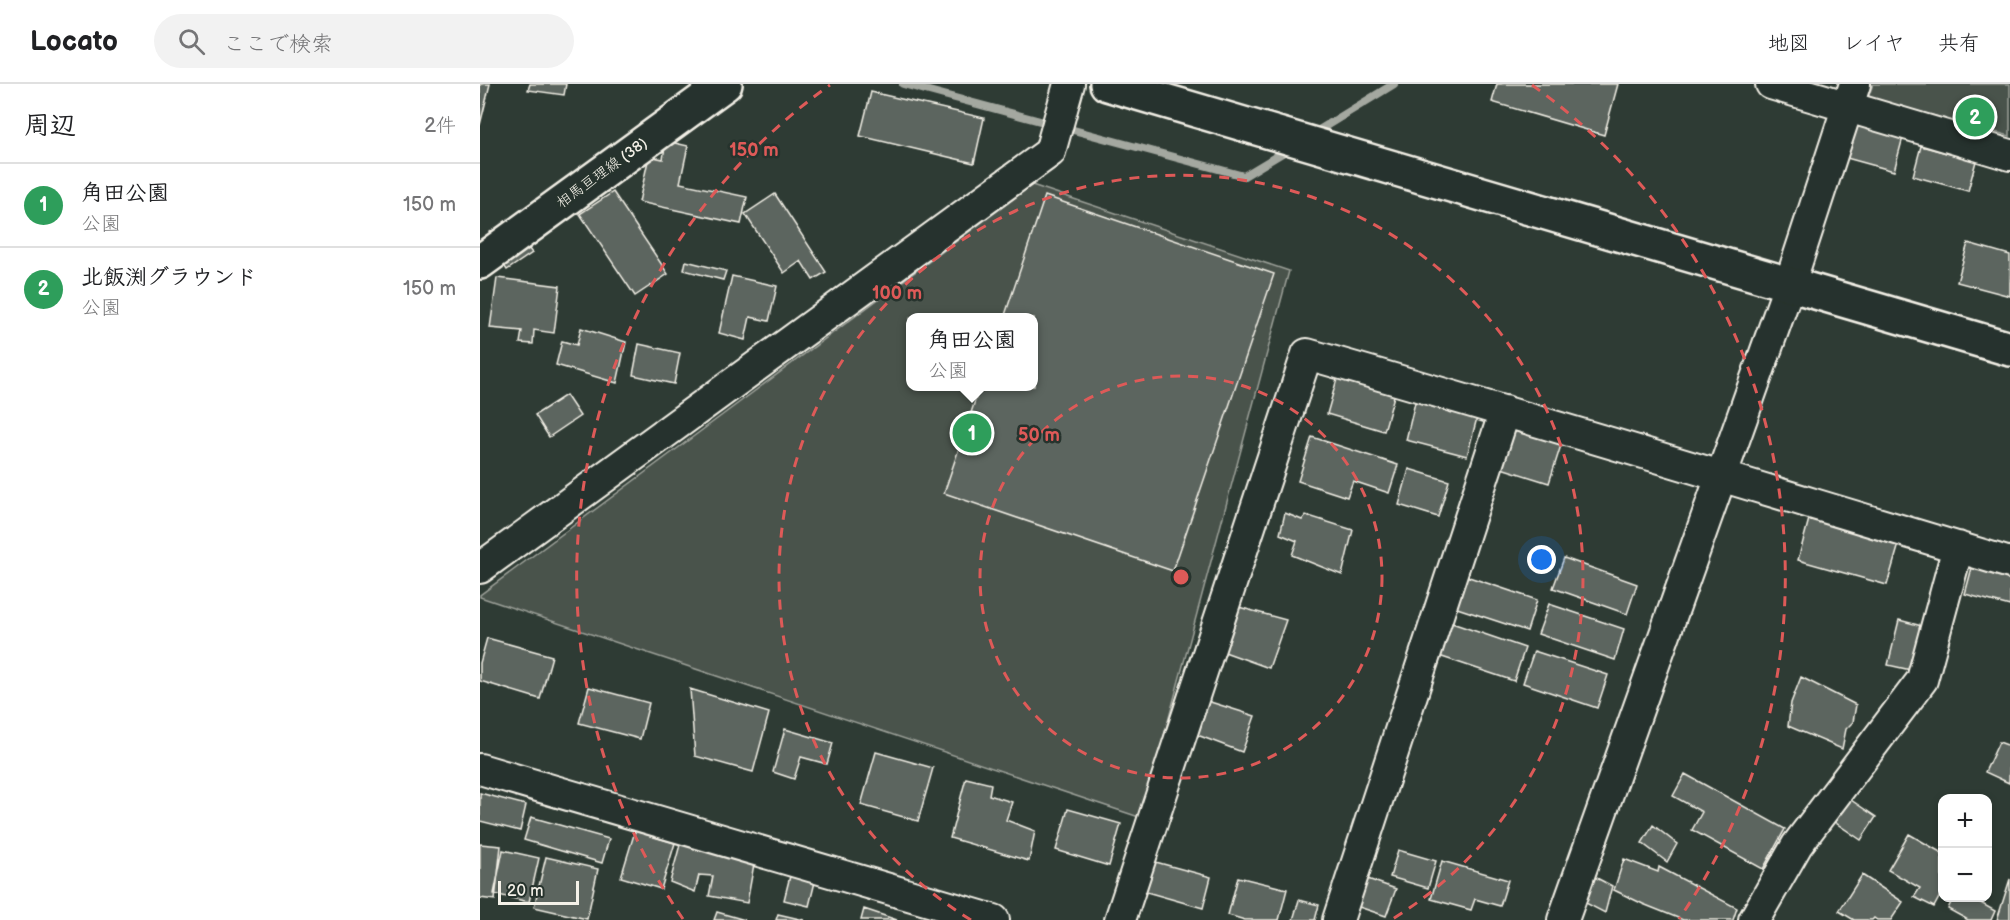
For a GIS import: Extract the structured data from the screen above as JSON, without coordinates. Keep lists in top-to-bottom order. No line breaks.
{"streets":{"street":["相馬亘理線 (38)"]},"scale_bar":"20 m","page":{"header":"Locato","search":"ここで検索","nav":["地図","レイヤ","共有"],"heading":["周辺","2件"],"pins":["2","1"],"list":[{"mark":"1","name":"角田公園","note":"公園","value":"150 m"},{"mark":"2","name":"北飯渕グラウンド","note":"公園","value":"150 m"}],"popup":["角田公園","公園"],"map_buttons":["+","−"],"scale":"20 m"},"rings":["150 m","100 m","50 m"]}
